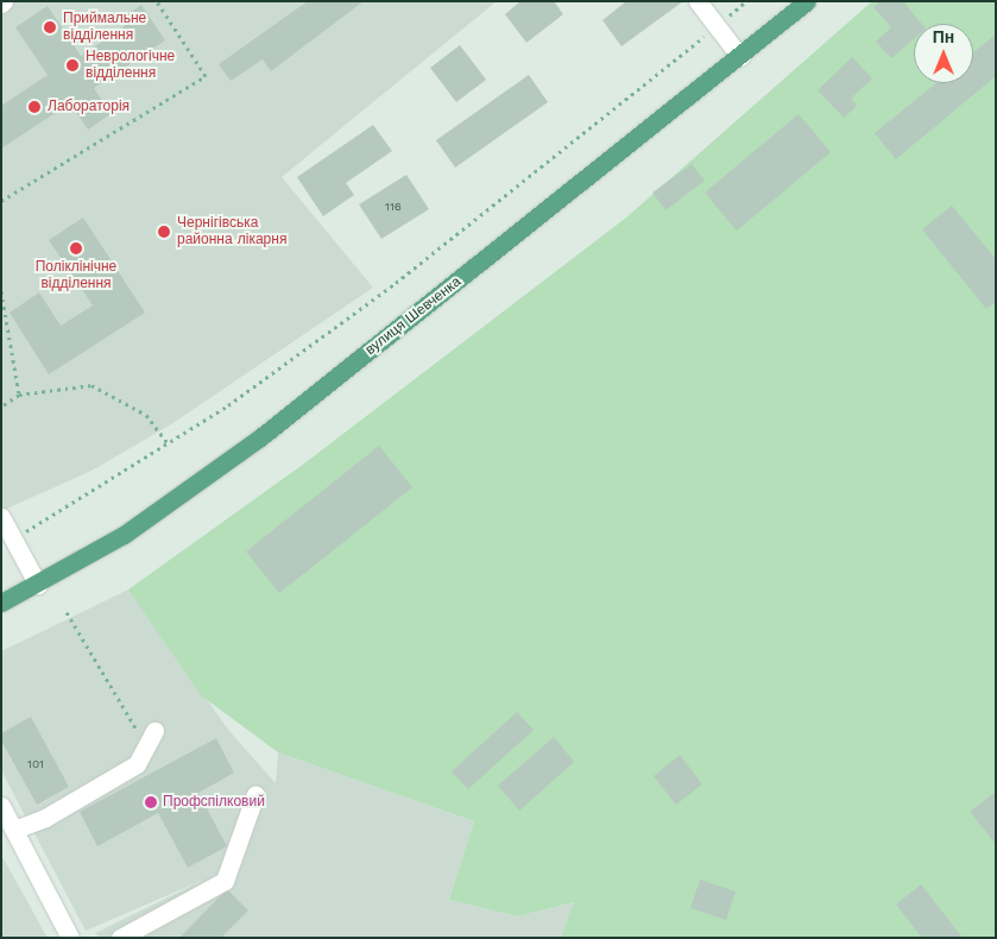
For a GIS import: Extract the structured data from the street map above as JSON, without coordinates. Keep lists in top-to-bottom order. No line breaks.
{"streets":{"main road":["вулиця Шевченка"]},"places":["Приймальне відділення","Неврологічне відділення","Лабораторія","Чернігівська районна лікарня","Поліклінічне відділення","Профспілковий"],"house_numbers":["116","101"],"north":"top"}
